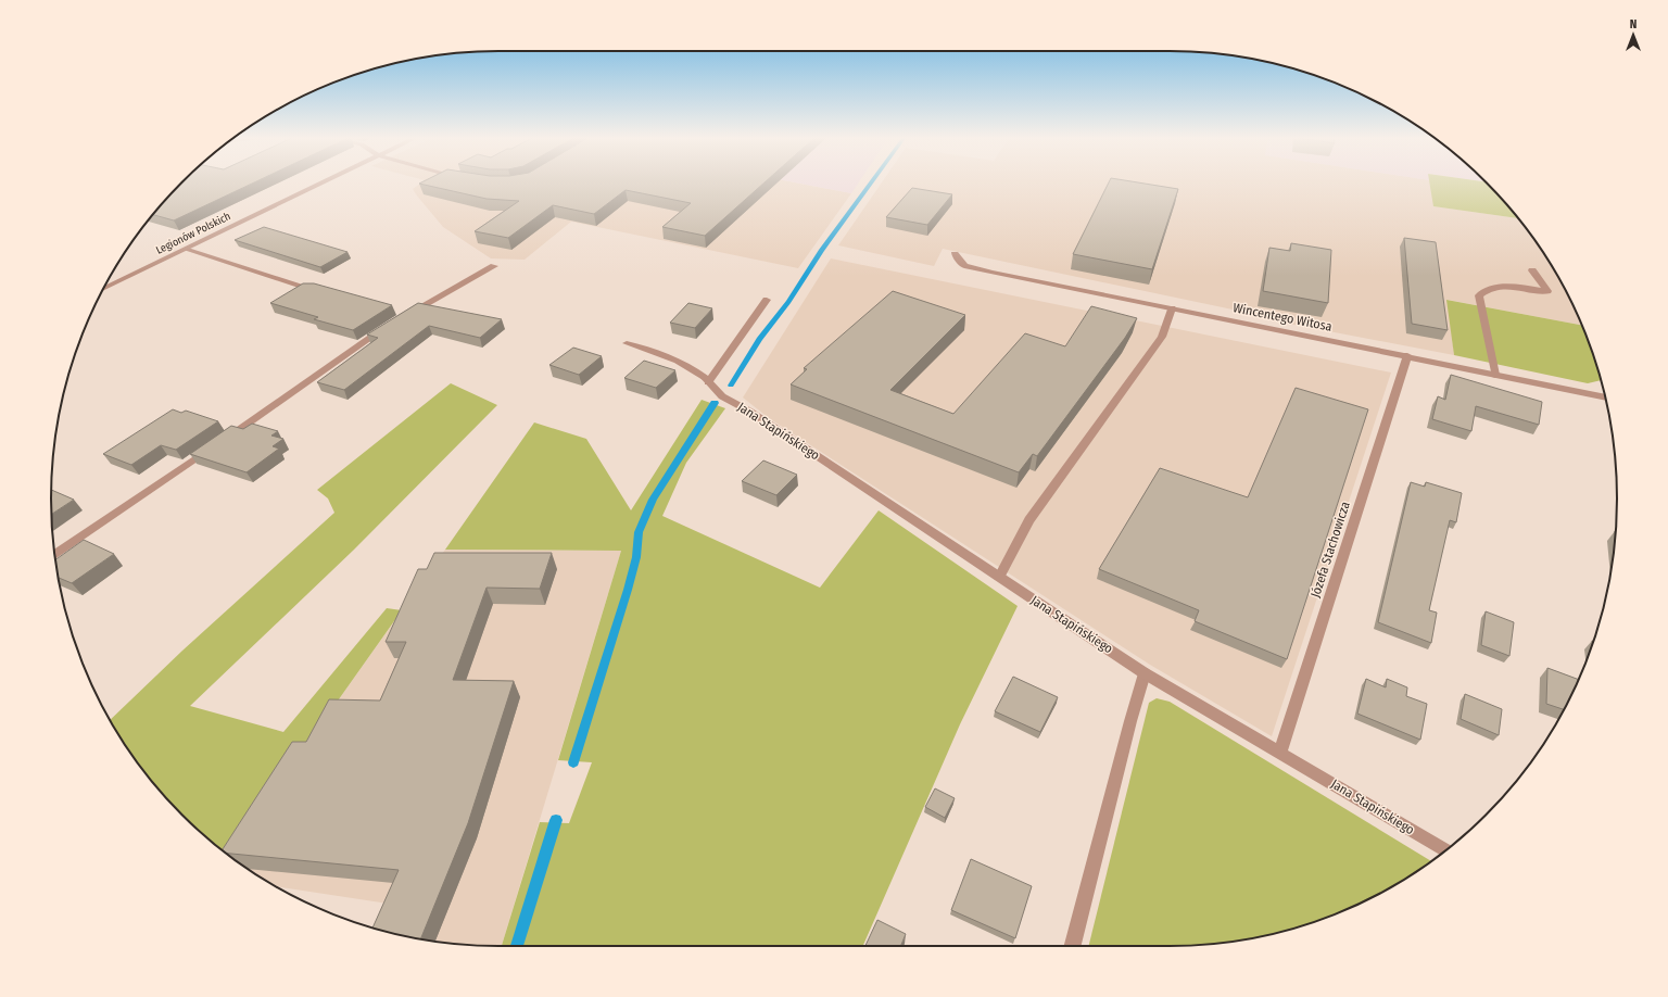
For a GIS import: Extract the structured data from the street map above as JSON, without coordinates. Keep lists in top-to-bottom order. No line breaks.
{"streets":{"street":["Legionów Polskich","Wincentego Witosa","Jana Stapińskiego","Józefa Stachowicza"]},"crossings":[["Wincentego Witosa","Józefa Stachowicza"],["Jana Stapińskiego","Józefa Stachowicza"]],"north":"top"}
